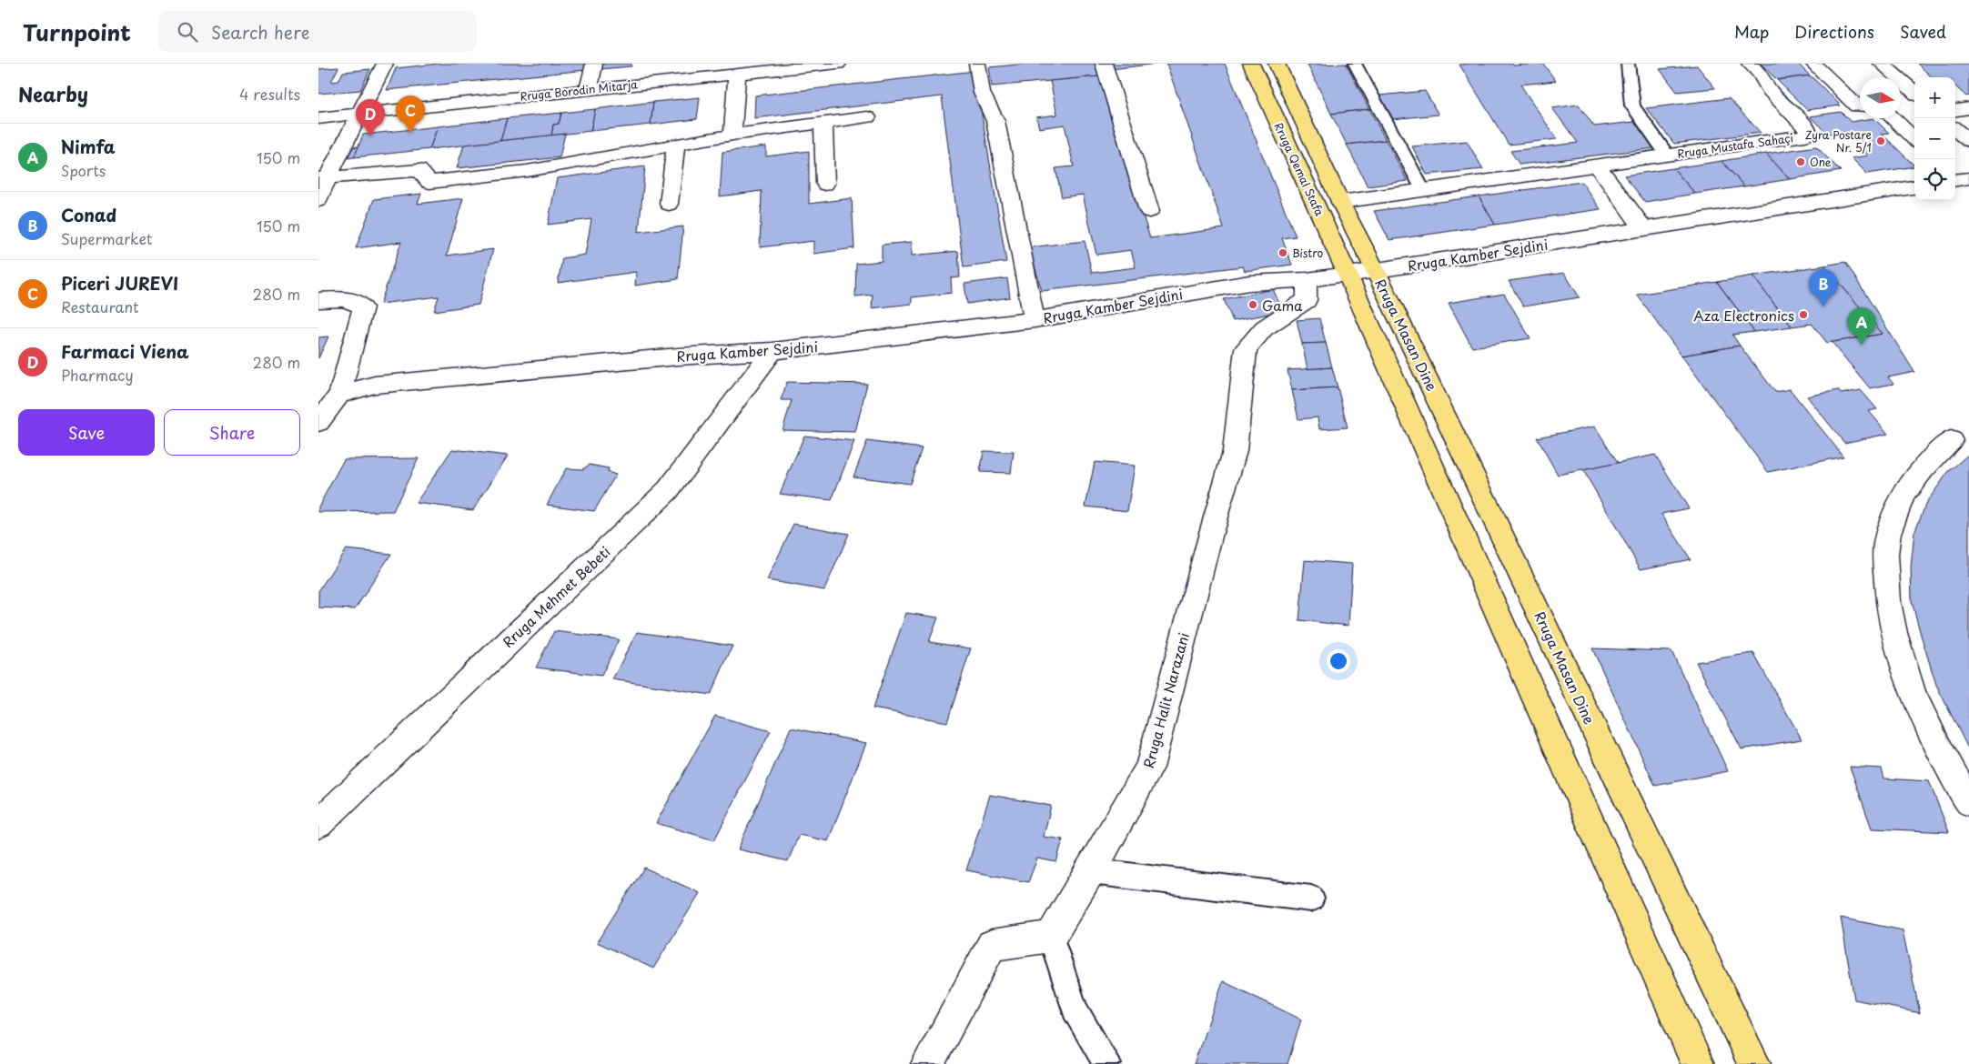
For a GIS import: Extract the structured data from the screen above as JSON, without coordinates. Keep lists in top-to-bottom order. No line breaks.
{"streets":{"main road":["Rruga Qemal Stafa","Rruga Masan Dine"],"street":["Rruga Borodin Mitarja","Rruga Mustafa Sahaçi","Rruga Kamber Sejdini","Rruga Mehmet Bebeti","Rruga Halit Narazani"]},"crossings":[["Rruga Mustafa Sahaçi","Rruga Qemal Stafa"],["Rruga Qemal Stafa","Rruga Kamber Sejdini"],["Rruga Qemal Stafa","Rruga Masan Dine"],["Rruga Kamber Sejdini","Rruga Masan Dine"],["Rruga Kamber Sejdini","Rruga Mehmet Bebeti"],["Rruga Kamber Sejdini","Rruga Halit Narazani"]],"places":["Zyra Postare Nr. 5/1","One","Bistro","Gama","Aza Electronics"],"north":"right","page":{"header":"Turnpoint","search":"Search here","nav":["Map","Directions","Saved"],"heading":["Nearby","4 results"],"map_buttons":["+","−"],"pins":["C","D","B","A"],"list":[{"mark":"A","name":"Nimfa","note":"Sports","value":"150 m"},{"mark":"B","name":"Conad","note":"Supermarket","value":"150 m"},{"mark":"C","name":"Piceri JUREVI","note":"Restaurant","value":"280 m"},{"mark":"D","name":"Farmaci Viena","note":"Pharmacy","value":"280 m"}],"buttons":["Save","Share"]}}
